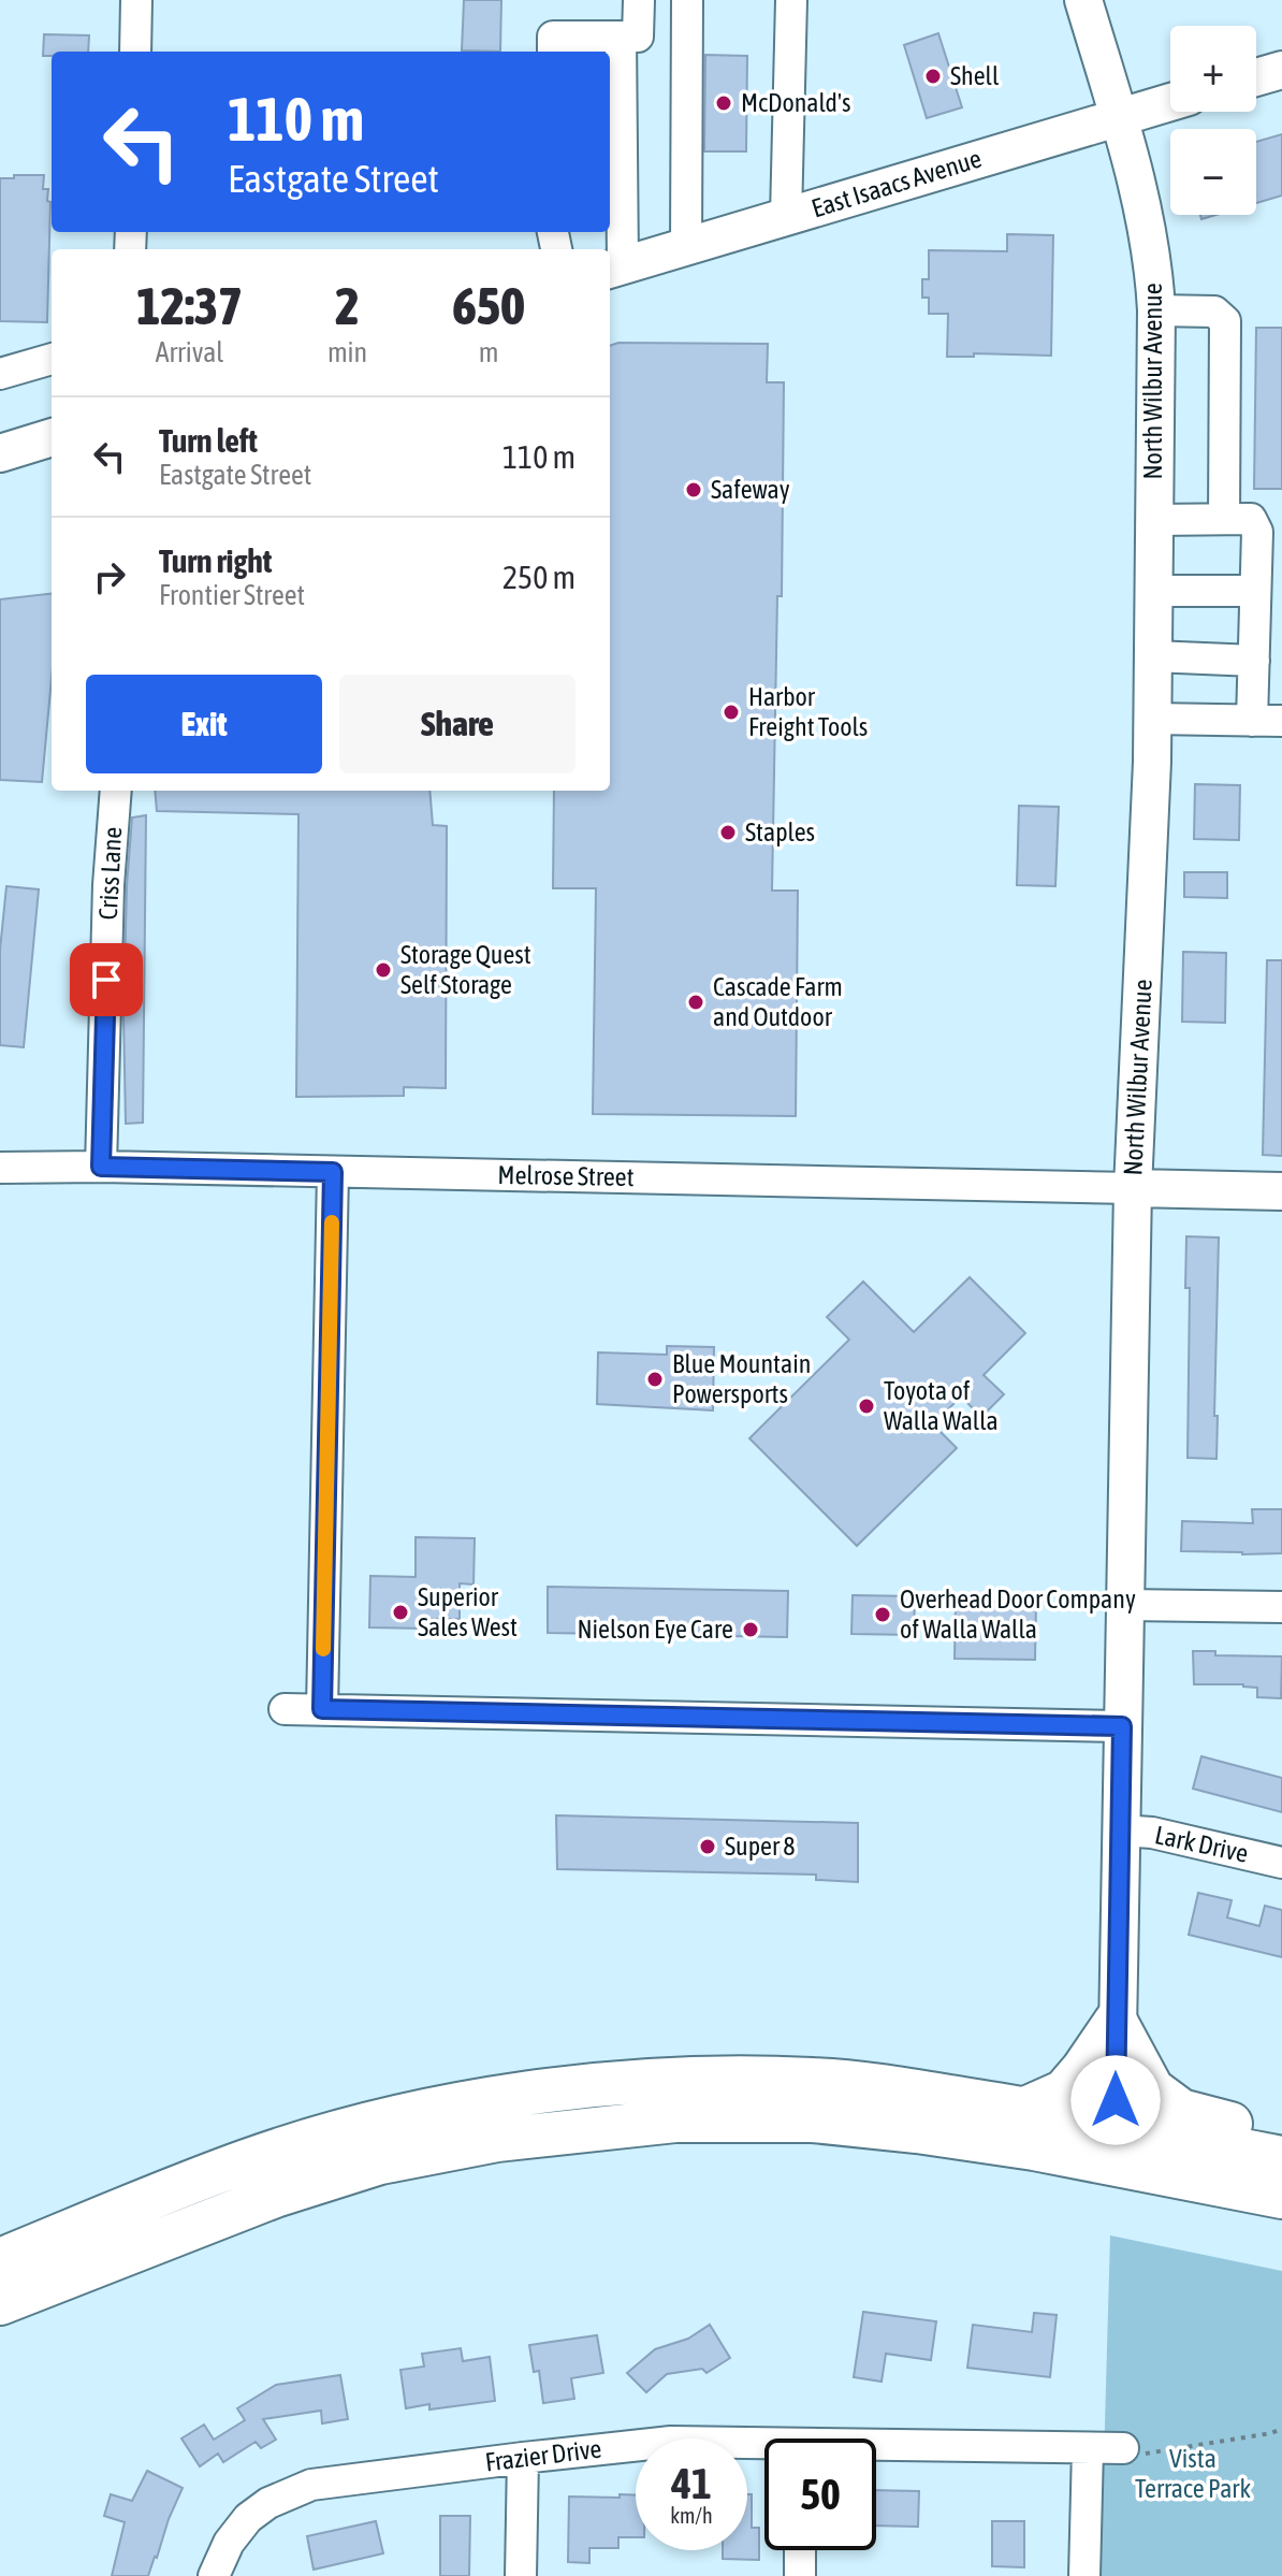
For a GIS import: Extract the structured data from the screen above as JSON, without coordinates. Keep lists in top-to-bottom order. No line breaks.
{"streets":{"main road":["East Isaacs Avenue","North Wilbur Avenue"],"street":["Criss Lane","Melrose Street","Lark Drive","Frazier Drive"]},"crossings":[["East Isaacs Avenue","North Wilbur Avenue"],["North Wilbur Avenue","Melrose Street"],["North Wilbur Avenue","Lark Drive"],["Criss Lane","Melrose Street"]],"parks":["Vista Terrace Park"],"places":["Shell","McDonald's","Safeway","Harbor Freight Tools","Staples","Storage Quest Self Storage","Cascade Farm and Outdoor","Blue Mountain Powersports","Toyota of Walla Walla","Superior Sales West","Overhead Door Company of Walla Walla","Nielson Eye Care","Super 8"],"page":{"map_buttons":["+","−"],"turn":["110 m","Eastgate Street"],"eta":["12:37","Arrival","2","min","650","m"],"list":[{"name":"Turn left","note":"Eastgate Street","value":"110 m"},{"name":"Turn right","note":"Frontier Street","value":"250 m"}],"buttons":["Exit","Share"],"speed":"41 km/h","limit":"50"}}
